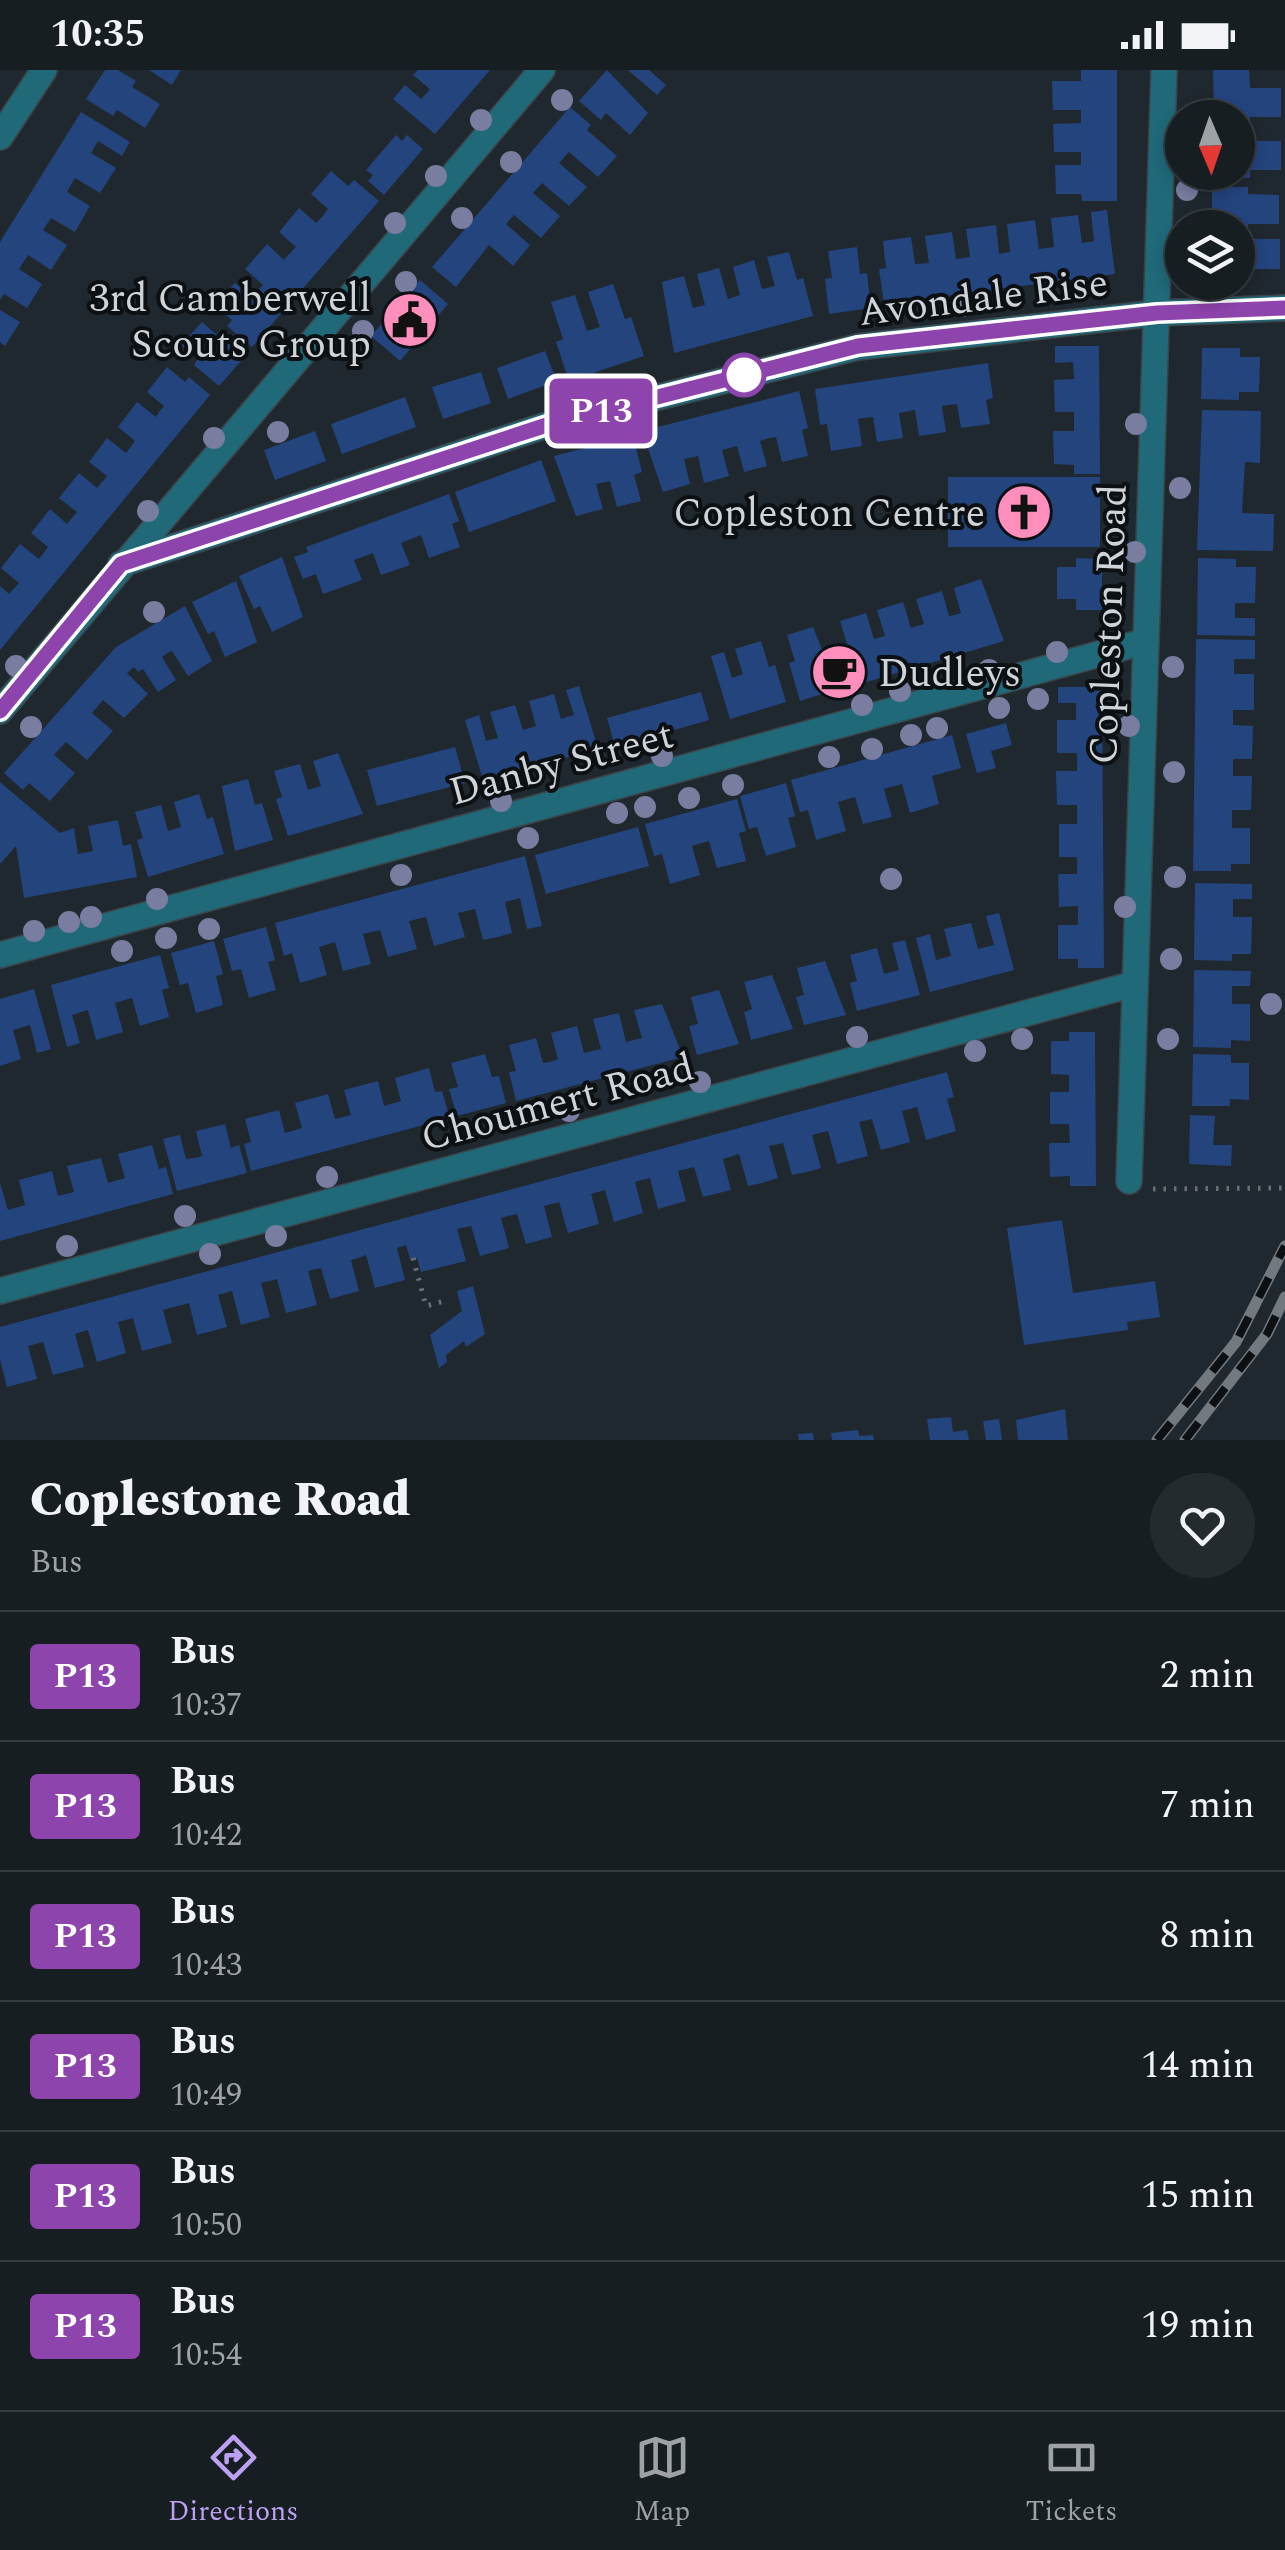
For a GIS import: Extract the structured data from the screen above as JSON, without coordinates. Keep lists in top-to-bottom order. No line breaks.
{"streets":{"street":["Avondale Rise","Copleston Road","Danby Street","Choumert Road"]},"crossings":[["Avondale Rise","Copleston Road"],["Copleston Road","Danby Street"],["Copleston Road","Choumert Road"]],"places":{"public building":["3rd Camberwell Scouts Group"],"church":["Copleston Centre"],"cafe":["Dudleys"]},"lines":["bus line P13"],"north":"bottom","page":{"status":"10:35","on_map":"P13","heading":["Coplestone Road","Bus"],"list":[{"mark":"P13","name":"Bus","note":"10:37","value":"2 min"},{"mark":"P13","name":"Bus","note":"10:42","value":"7 min"},{"mark":"P13","name":"Bus","note":"10:43","value":"8 min"},{"mark":"P13","name":"Bus","note":"10:49","value":"14 min"},{"mark":"P13","name":"Bus","note":"10:50","value":"15 min"},{"mark":"P13","name":"Bus","note":"10:54","value":"19 min"}],"tabs":["Directions","Map","Tickets"]}}
